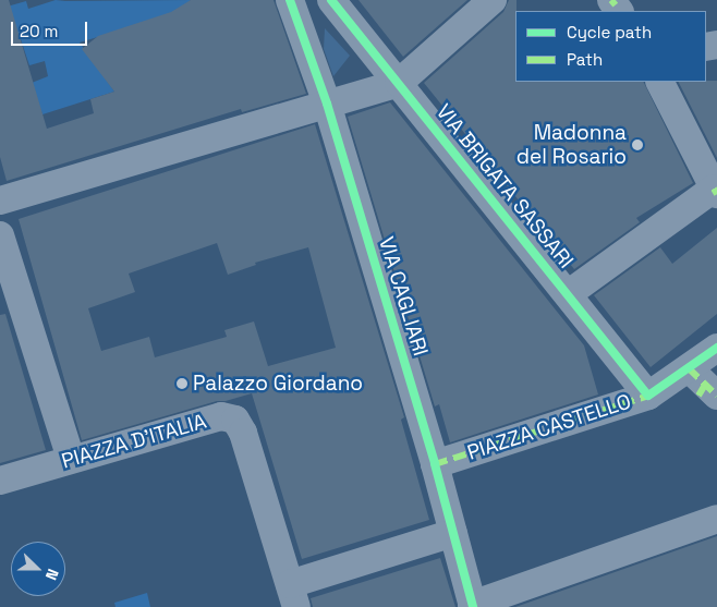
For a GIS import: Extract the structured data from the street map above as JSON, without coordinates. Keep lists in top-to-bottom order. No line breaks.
{"streets":{"street":["VIA BRIGATA SASSARI","VIA CAGLIARI","PIAZZA CASTELLO","PIAZZA D'ITALIA"]},"crossings":[["VIA BRIGATA SASSARI","PIAZZA CASTELLO"],["VIA CAGLIARI","PIAZZA CASTELLO"]],"places":["Madonna del Rosario","Palazzo Giordano"],"legend":["Cycle path","Path"],"scale_bar":"20 m","north":"right"}
